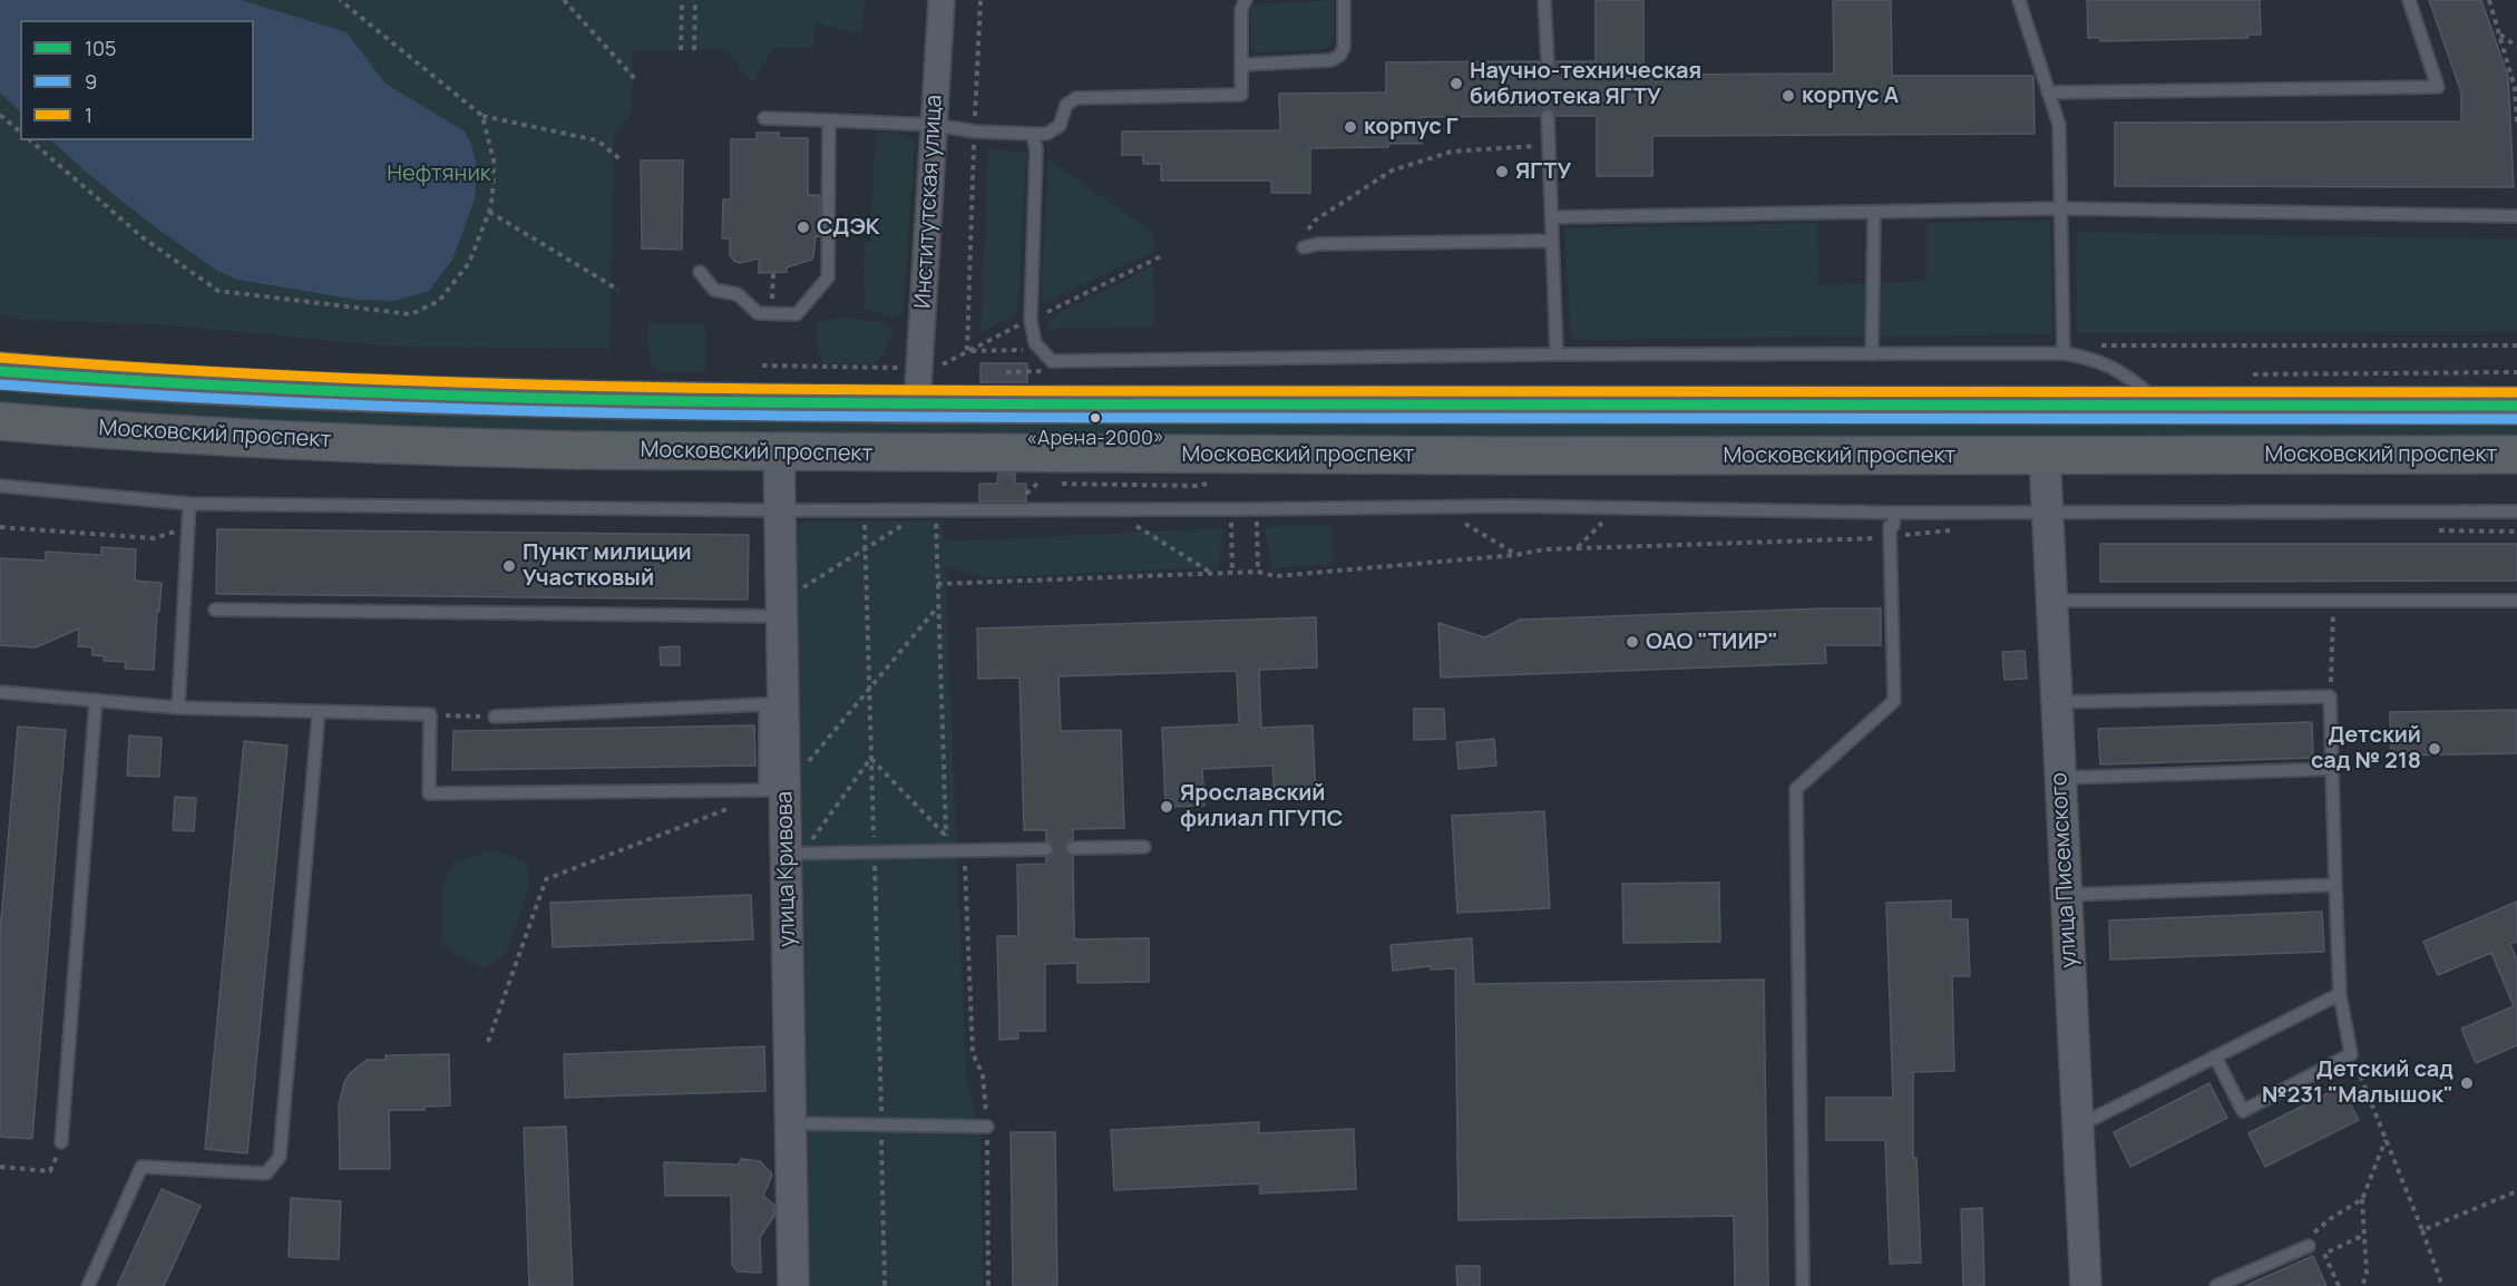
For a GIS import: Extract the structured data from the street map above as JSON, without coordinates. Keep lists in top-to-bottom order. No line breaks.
{"streets":{"main road":["Московский проспект"],"street":["Институтская улица","улица Кривова","улица Писемского"]},"crossings":[["Московский проспект","улица Кривова"],["Московский проспект","улица Писемского"]],"parks":["Нефтяник"],"places":["Научно-техническая библиотека ЯГТУ","корпус А","корпус Г","ЯГТУ","СДЭК","«Арена-2000»","Пункт милиции Участковый","ОАО \"ТИИР\"","Детский сад № 218","Ярославский филиал ПГУПС","Детский сад №231 \"Малышок\""],"lines":["transit line 1","transit line 105","transit line 9"],"legend":["105","9","1"]}
